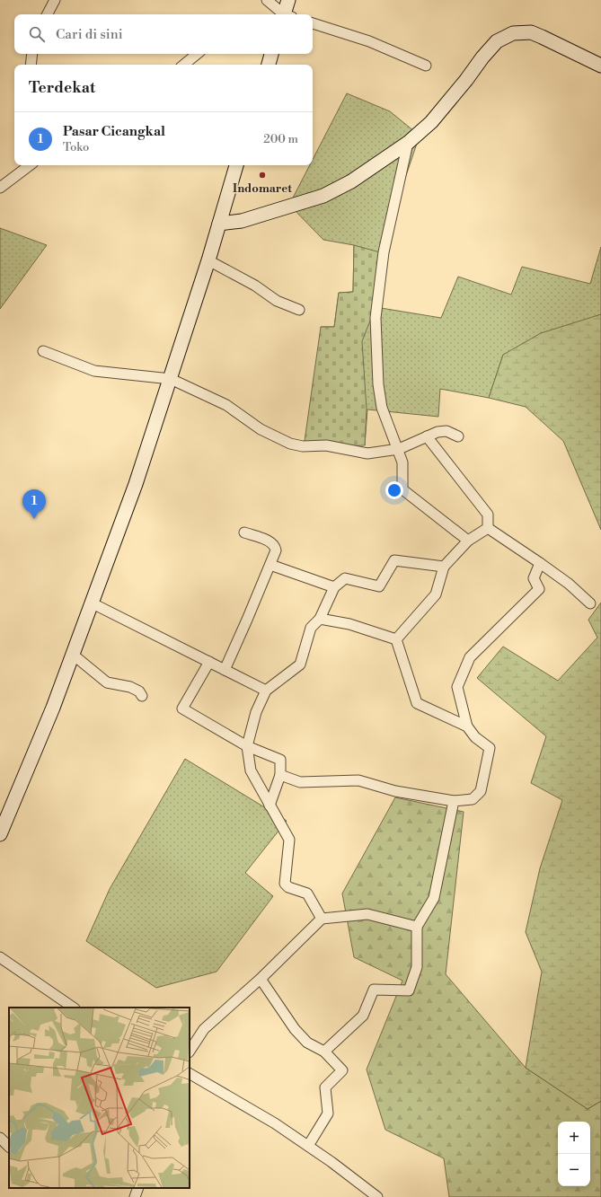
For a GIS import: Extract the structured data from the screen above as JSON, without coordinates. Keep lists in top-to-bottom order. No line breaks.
{"places":["Indomaret"],"page":{"search":"Cari di sini","heading":"Terdekat","list":[{"mark":"1","name":"Pasar Cicangkal","note":"Toko","value":"200 m"}],"pins":"1","map_buttons":["+","−"]}}
